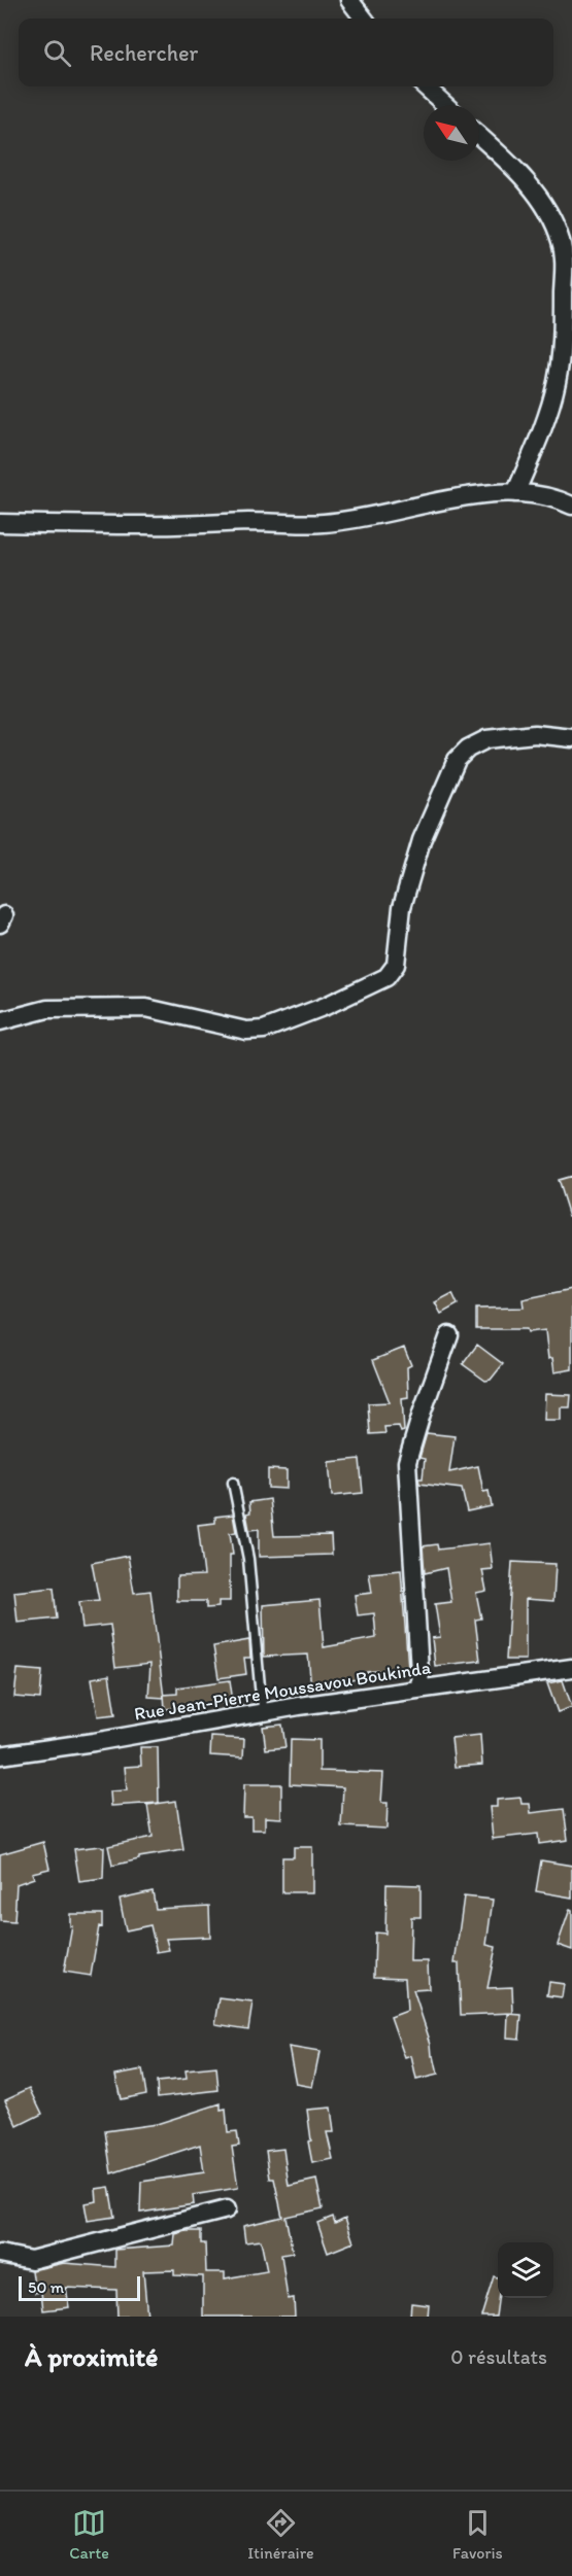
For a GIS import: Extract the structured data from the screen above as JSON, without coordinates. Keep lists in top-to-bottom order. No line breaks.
{"streets":{"street":["Rue Jean-Pierre Moussavou Boukinda"]},"scale_bar":"50 m","north":"top left","page":{"search":"Rechercher","scale":"50 m","heading":["À proximité","0 résultats"],"nav":["Carte","Itinéraire","Favoris"]}}
